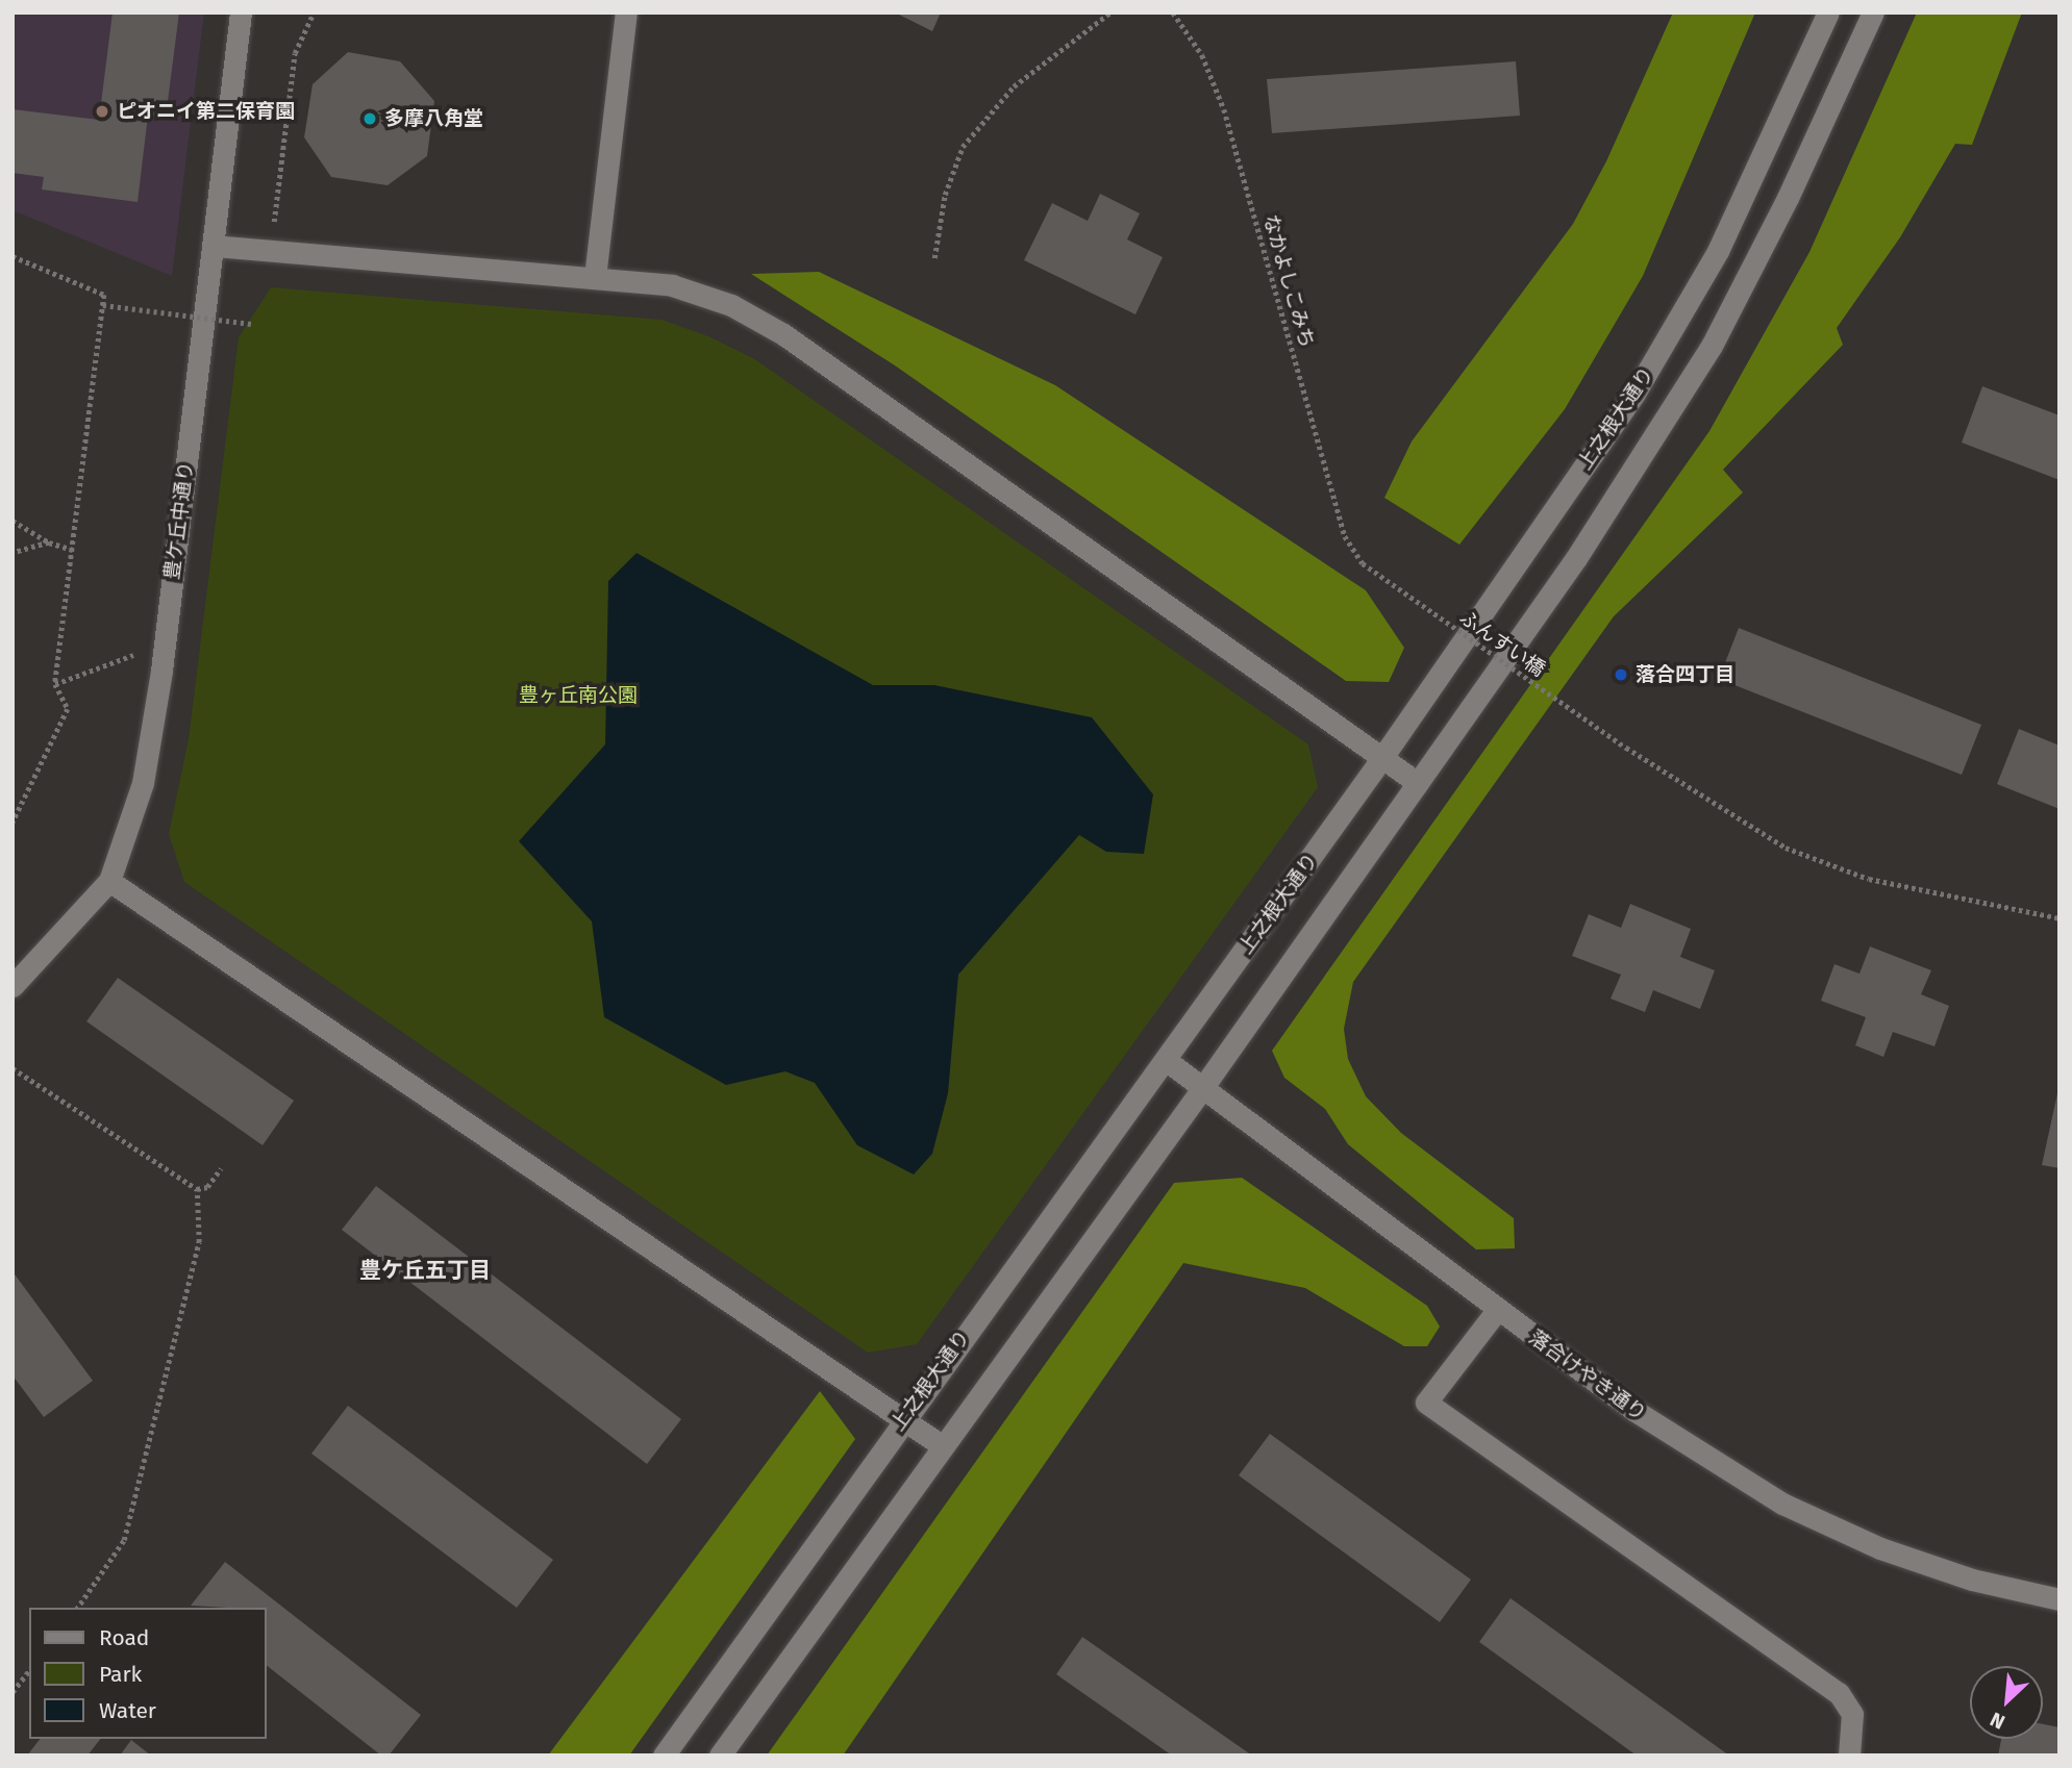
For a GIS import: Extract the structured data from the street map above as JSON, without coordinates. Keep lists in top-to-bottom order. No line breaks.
{"streets":{"street":["上之根大通り","豊ケ丘中通り","落合けやき通り"],"path":["なかよしこみち","ふんすい橋"]},"crossings":[["なかよしこみち","ふんすい橋"],["上之根大通り","落合けやき通り"]],"districts":["豊ケ丘五丁目"],"parks":["豊ヶ丘南公園"],"places":["ピオニイ第二保育園","多摩八角堂","落合四丁目"],"legend":["Road","Park","Water"],"north":"bottom left"}
